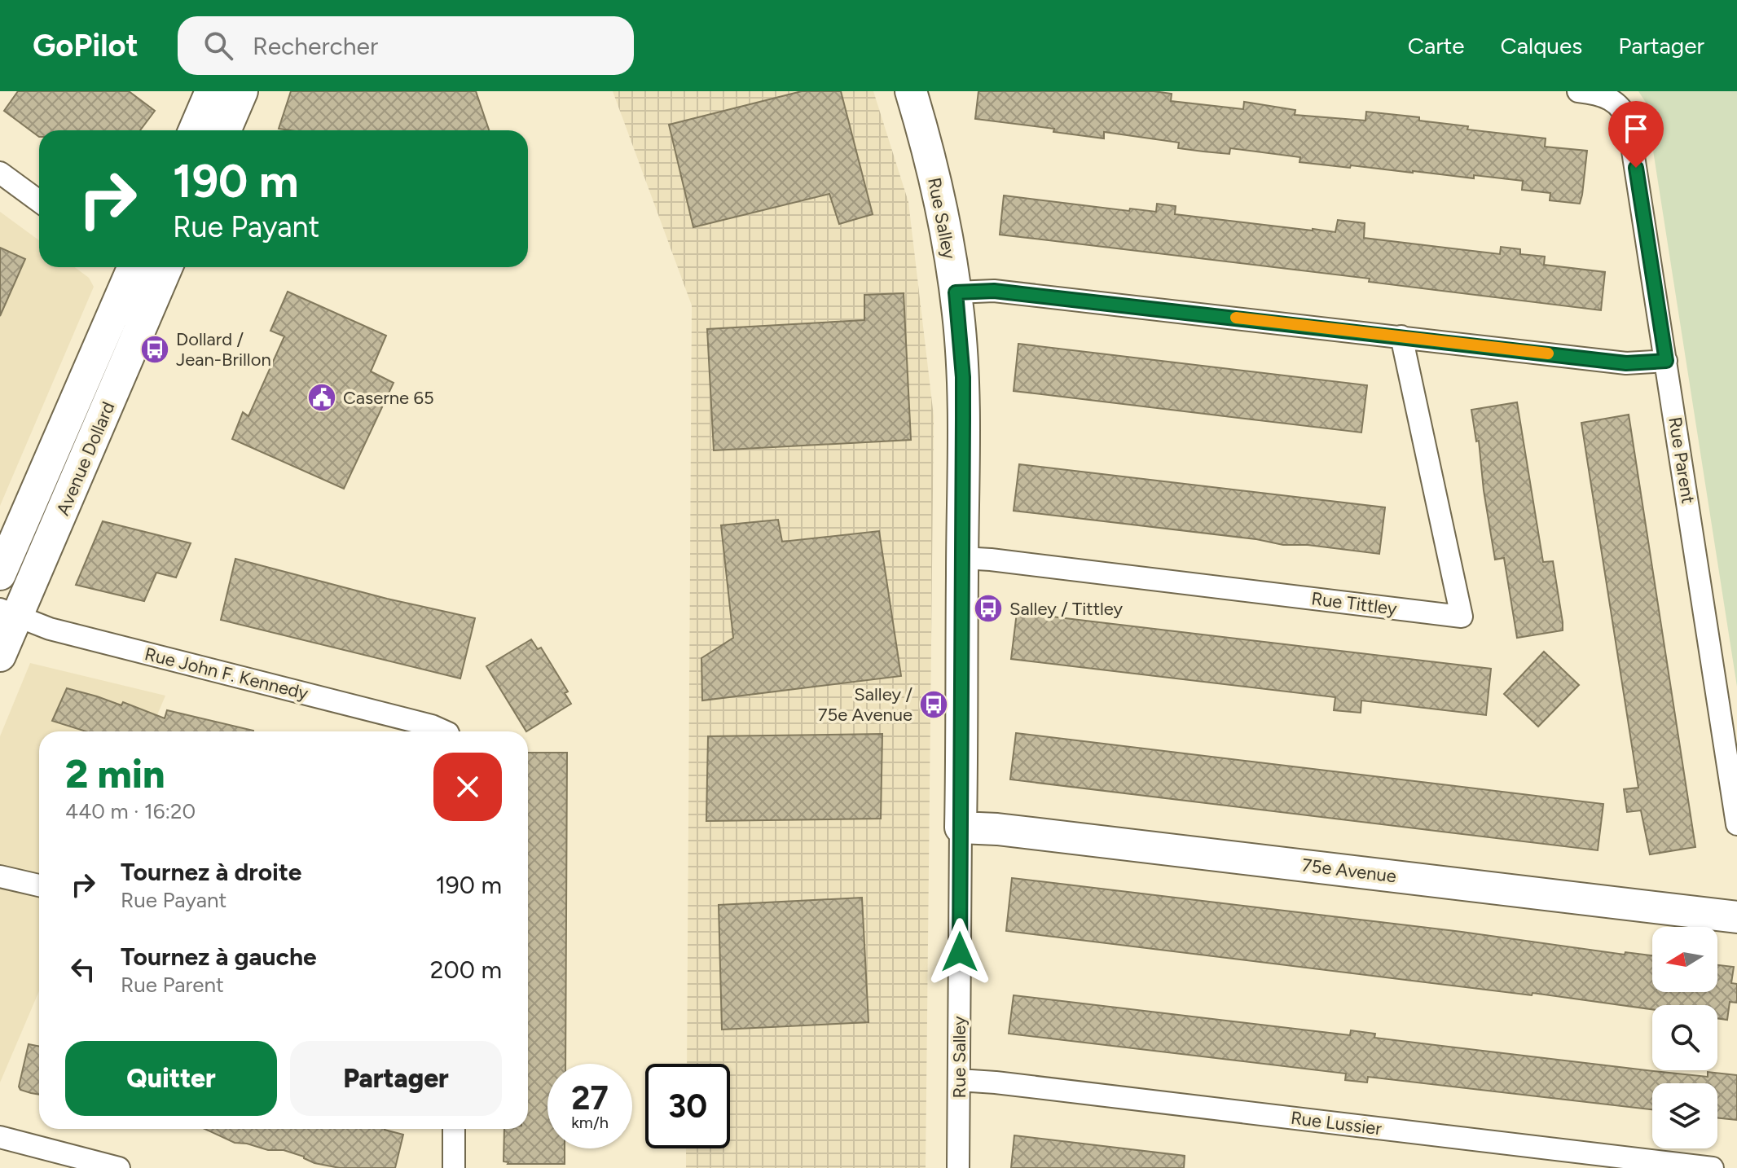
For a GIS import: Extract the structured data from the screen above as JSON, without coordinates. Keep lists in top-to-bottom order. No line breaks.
{"streets":{"street":["Rue Salley","Avenue Dollard","Rue Parent","Rue Tittley","Rue John F. Kennedy","75e Avenue","Rue Lussier"]},"crossings":[["Rue Salley","Rue Tittley"],["Rue Salley","75e Avenue"],["Rue Salley","Rue Lussier"],["Avenue Dollard","Rue John F. Kennedy"]],"places":{"bus stop":["Dollard / Jean-Brillon","Salley / Tittley","Salley / 75e Avenue"],"public building":["Caserne 65"]},"north":"left","page":{"header":"GoPilot","search":"Rechercher","nav":["Carte","Calques","Partager"],"turn":["190 m","Rue Payant"],"heading":["2 min","440 m · 16:20"],"list":[{"name":"Tournez à droite","note":"Rue Payant","value":"190 m"},{"name":"Tournez à gauche","note":"Rue Parent","value":"200 m"}],"buttons":["Quitter","Partager"],"speed":"27 km/h","limit":"30"}}
